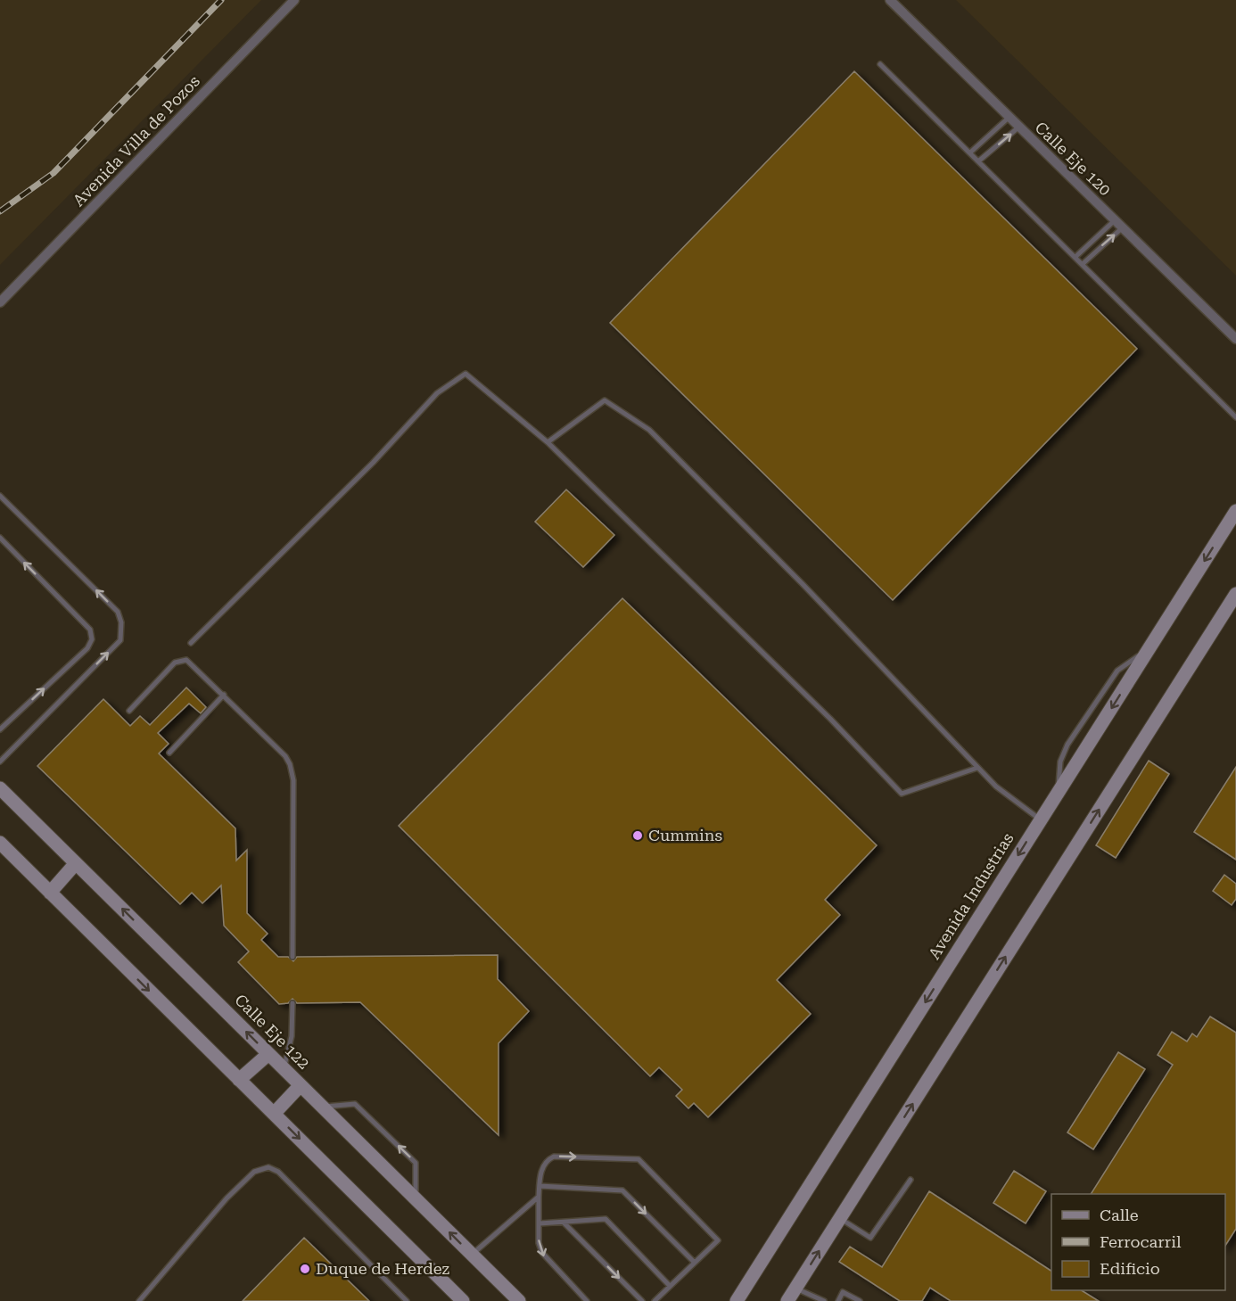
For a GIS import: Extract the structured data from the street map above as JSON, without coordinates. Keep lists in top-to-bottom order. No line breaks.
{"streets":{"main road":["Avenida Industrias","Calle Eje 122"],"street":["Avenida Villa de Pozos","Calle Eje 120"]},"places":["Cummins","Duque de Herdez"],"legend":["Calle","Ferrocarril","Edificio"]}
